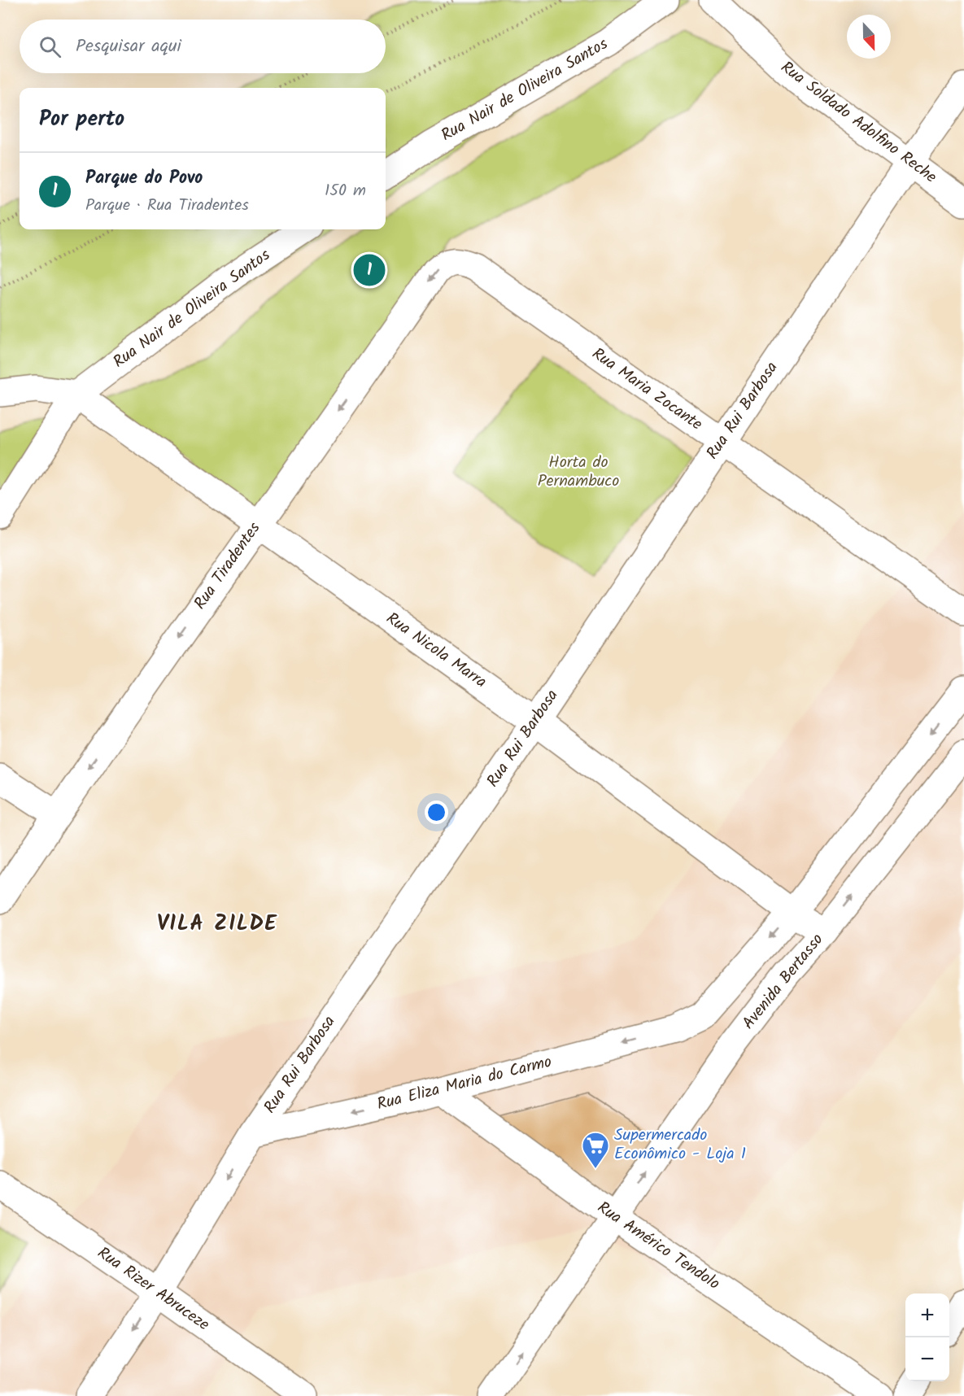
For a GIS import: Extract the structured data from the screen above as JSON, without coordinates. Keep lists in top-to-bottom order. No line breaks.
{"streets":{"street":["Rua Nair de Oliveira Santos","Rua Soldado Adolfino Reche","Rua Maria Zocante","Rua Rui Barbosa","Rua Tiradentes","Rua Nicola Marra","Avenida Bertasso","Rua Eliza Maria do Carmo","Rua Américo Tendolo","Rua Rizer Abruceze"]},"crossings":[["Rua Nair de Oliveira Santos","Rua Nicola Marra"],["Rua Soldado Adolfino Reche","Rua Rui Barbosa"],["Rua Maria Zocante","Rua Rui Barbosa"],["Rua Maria Zocante","Rua Tiradentes"],["Rua Rui Barbosa","Rua Nicola Marra"],["Rua Rui Barbosa","Rua Eliza Maria do Carmo"],["Rua Rui Barbosa","Rua Rizer Abruceze"],["Rua Tiradentes","Rua Nicola Marra"],["Rua Nicola Marra","Avenida Bertasso"],["Avenida Bertasso","Rua Américo Tendolo"],["Rua Eliza Maria do Carmo","Rua Américo Tendolo"]],"one_way":["Rua Tiradentes","Rua Eliza Maria do Carmo"],"districts":["VILA ZILDE"],"parks":["Horta do Pernambuco"],"places":{"supermarket":["Supermercado Econômico - Loja 1"]},"north":"bottom","page":{"search":"Pesquisar aqui","heading":"Por perto","list":[{"mark":"1","name":"Parque do Povo","note":"Parque · Rua Tiradentes","value":"150 m"}],"pins":"1","map_buttons":["+","−"]}}
